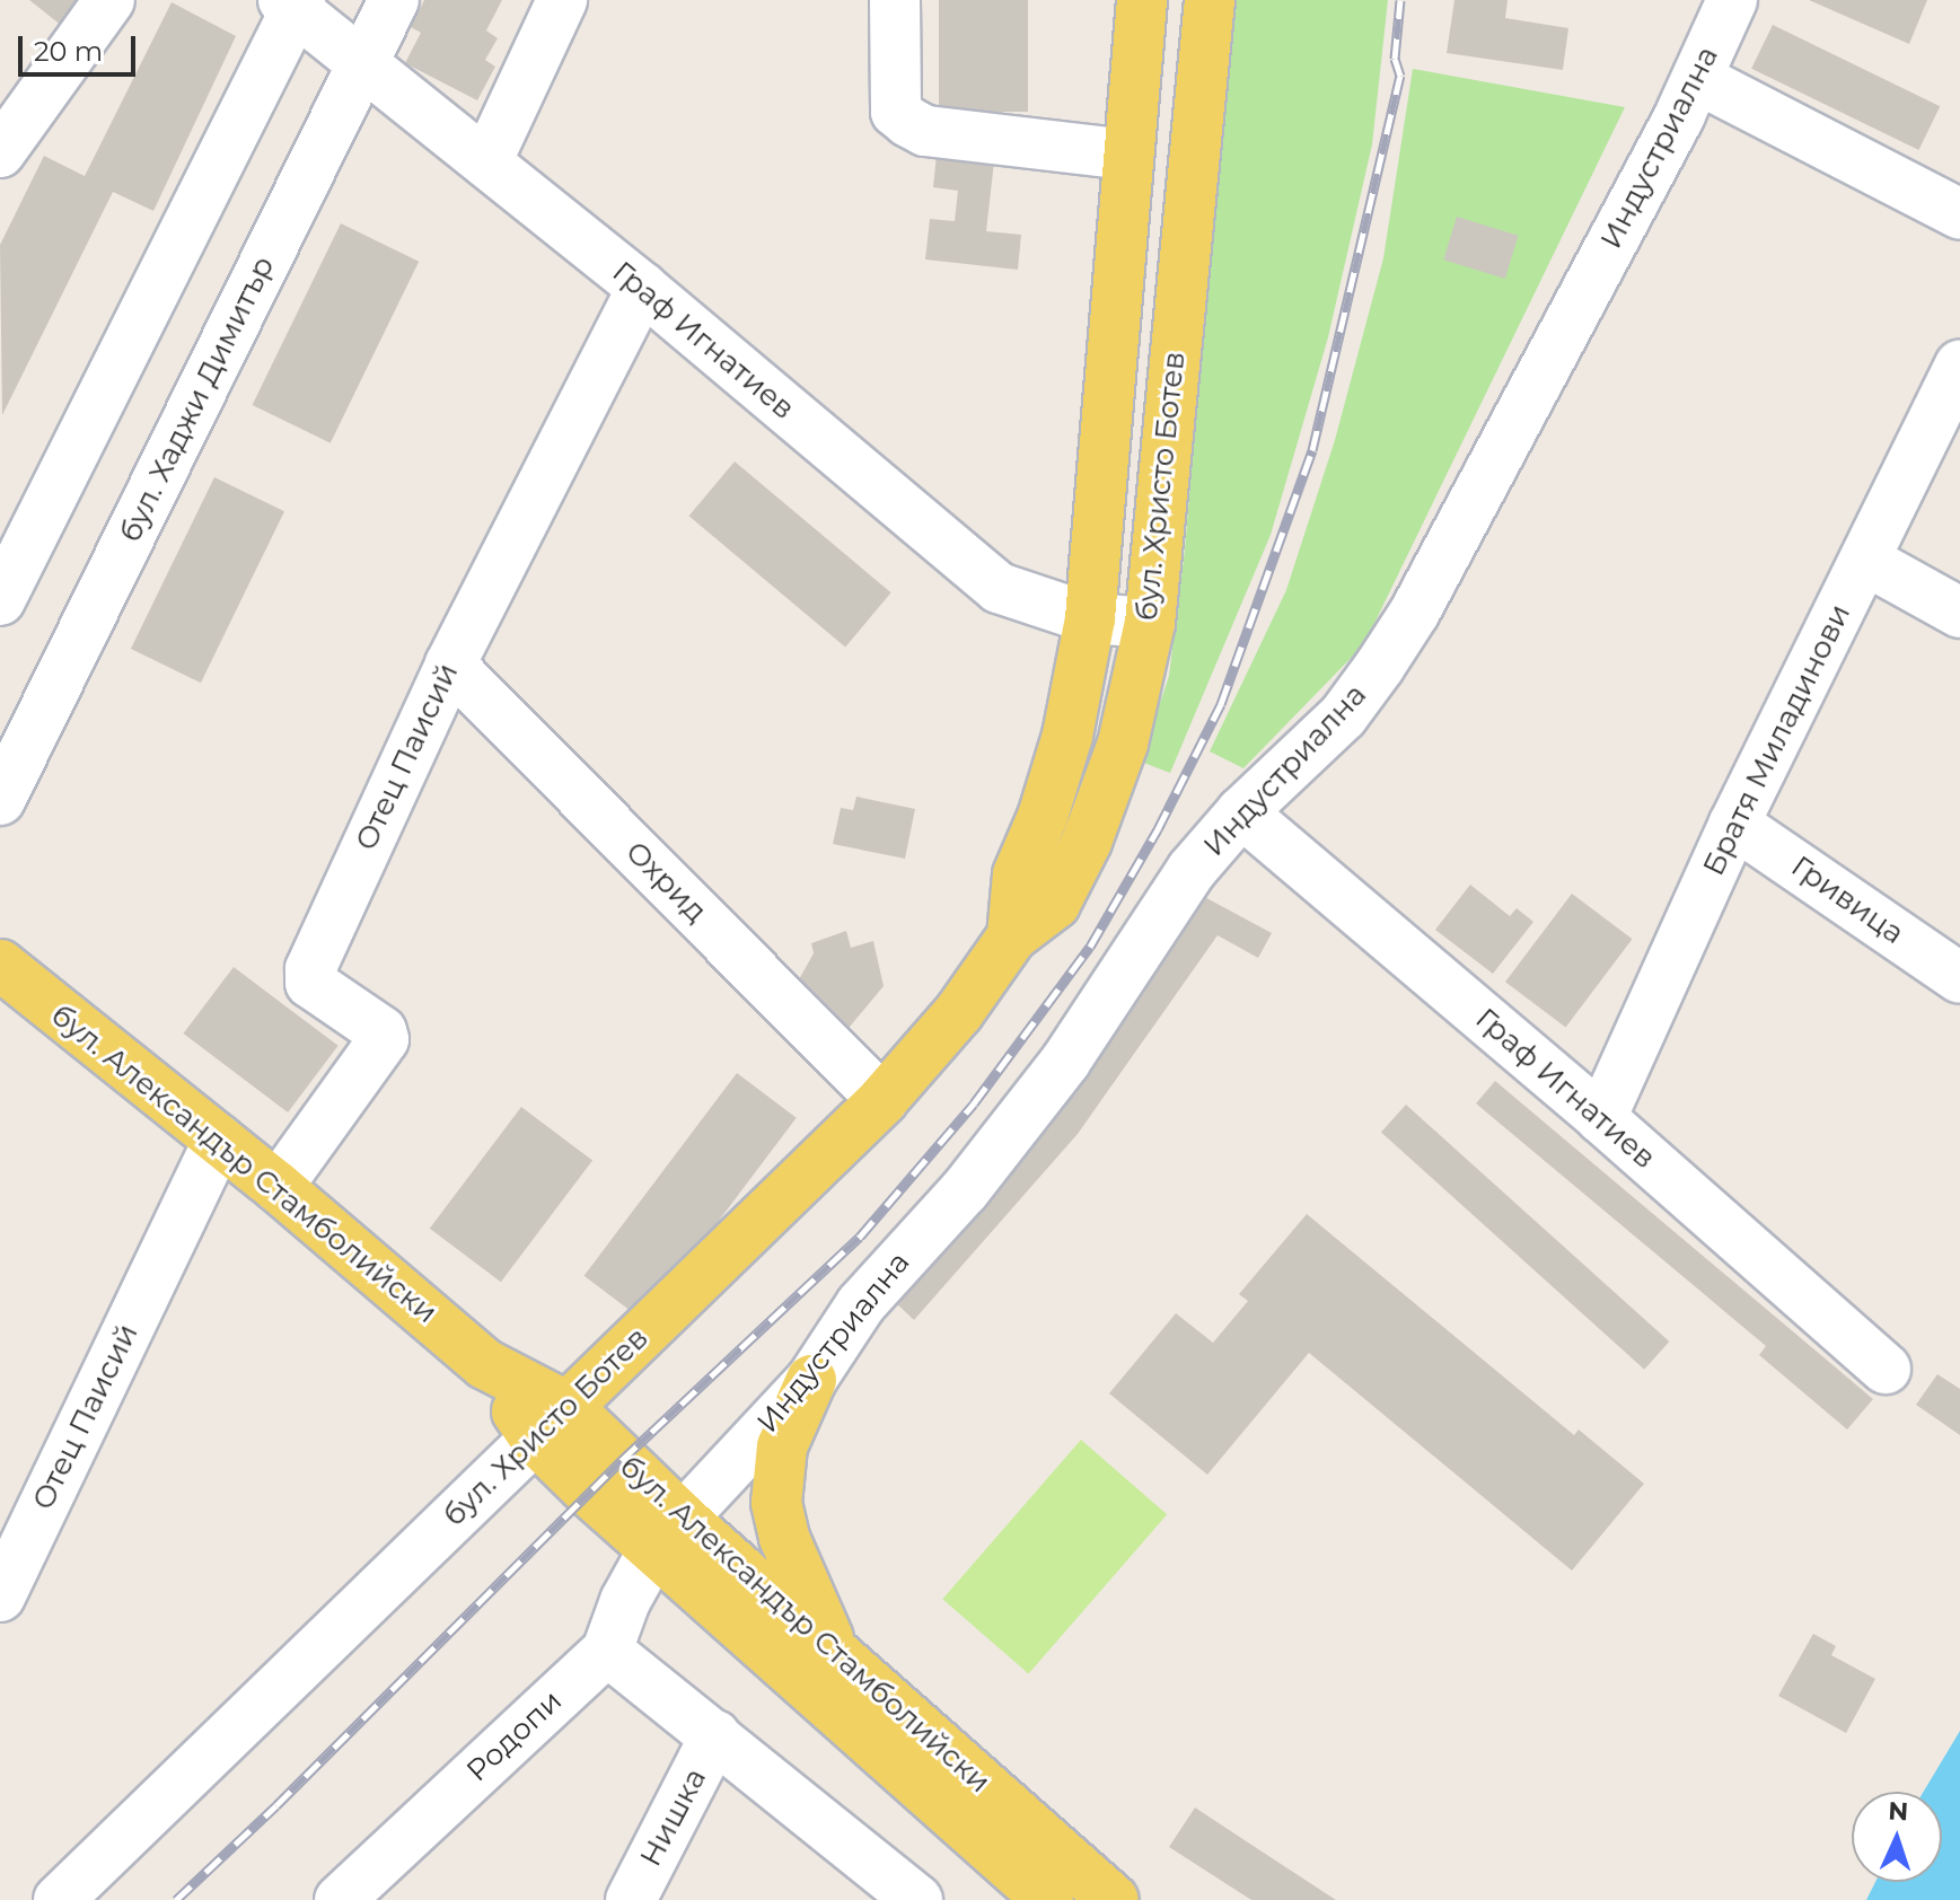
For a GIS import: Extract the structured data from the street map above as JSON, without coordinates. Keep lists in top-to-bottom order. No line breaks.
{"streets":{"main road":["бул. Христо Ботев","бул. Александър Стамболийски"],"street":["Индустриална","Граф Игнатиев","бул. Хаджи Димитър","Братя Миладинови","Отец Паисий","Охрид","Гривица","Родопи","Нишка"]},"crossings":[["Индустриална","Граф Игнатиев"],["Индустриална","бул. Александър Стамболийски"],["Индустриална","Родопи"],["Граф Игнатиев","бул. Хаджи Димитър"],["Граф Игнатиев","бул. Христо Ботев"],["Граф Игнатиев","Братя Миладинови"],["Граф Игнатиев","Отец Паисий"],["бул. Христо Ботев","Охрид"],["бул. Христо Ботев","бул. Александър Стамболийски"],["Братя Миладинови","Гривица"],["Отец Паисий","Охрид"],["Отец Паисий","бул. Александър Стамболийски"],["бул. Александър Стамболийски","Родопи"]],"scale_bar":"20 m","north":"top"}
